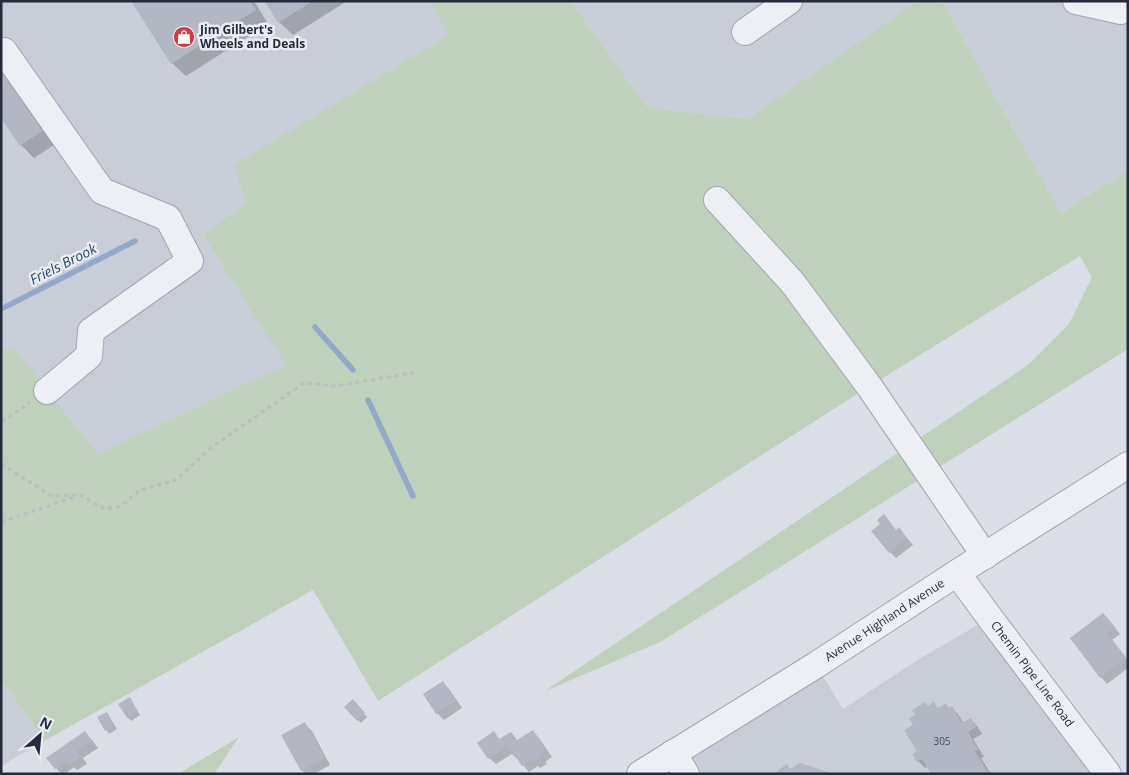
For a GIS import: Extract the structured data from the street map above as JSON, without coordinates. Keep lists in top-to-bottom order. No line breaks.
{"streets":{"street":["Avenue Highland Avenue","Chemin Pipe Line Road"]},"crossings":[["Avenue Highland Avenue","Chemin Pipe Line Road"]],"water":["Friels Brook"],"places":{"shop":["Jim Gilbert's Wheels and Deals"]},"house_numbers":["305"],"north":"top right"}
